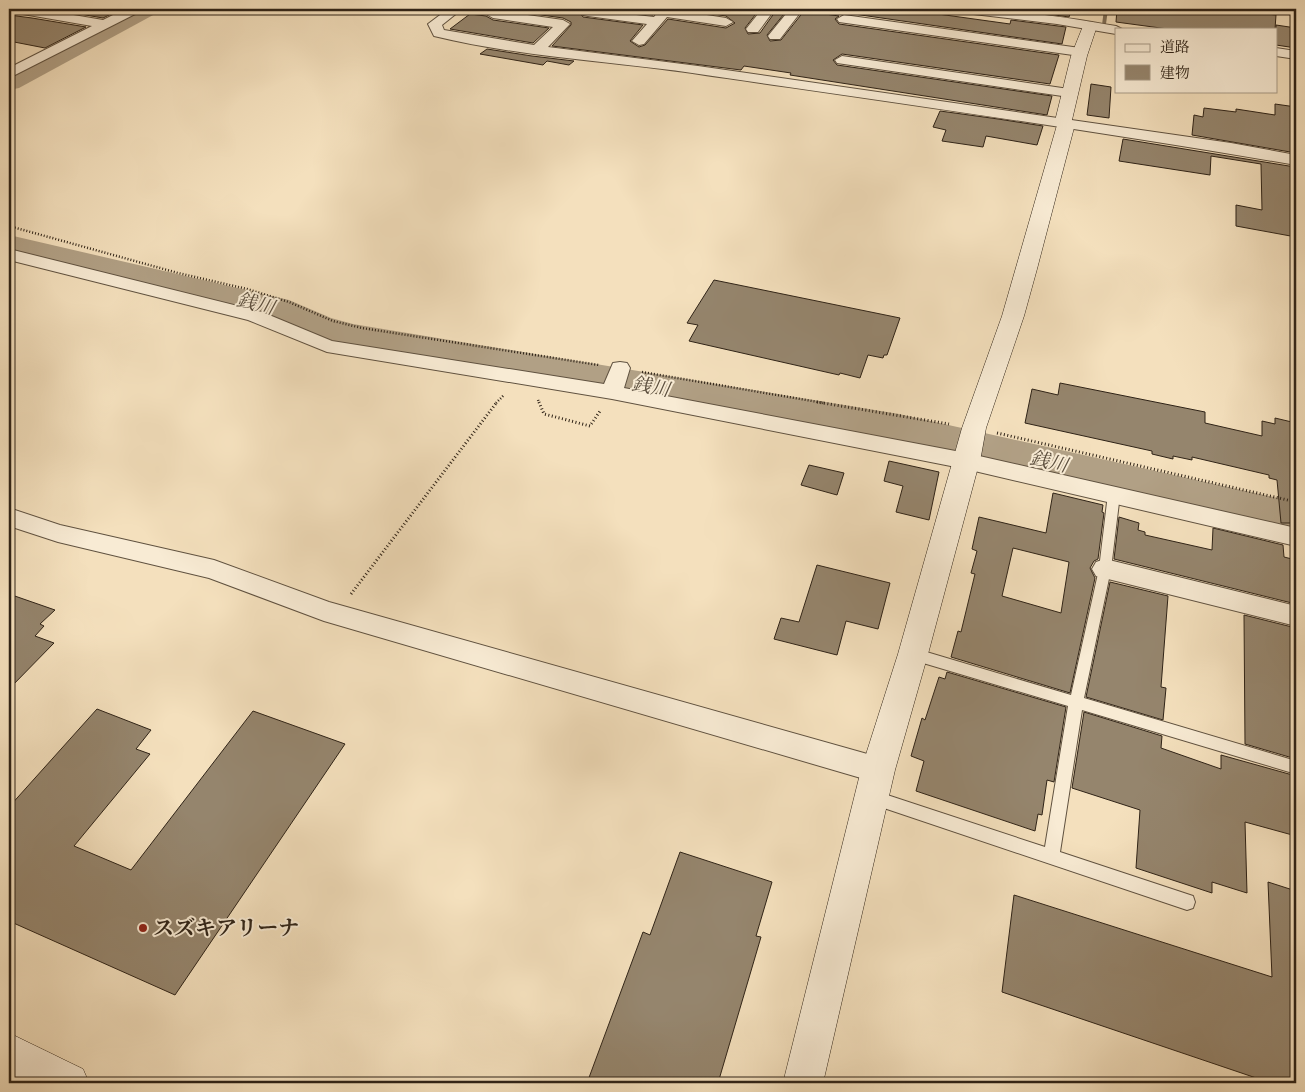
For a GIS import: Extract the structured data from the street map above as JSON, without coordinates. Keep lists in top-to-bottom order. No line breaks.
{"water":["銭川"],"places":["スズキアリーナ"],"legend":["道路","建物"]}
